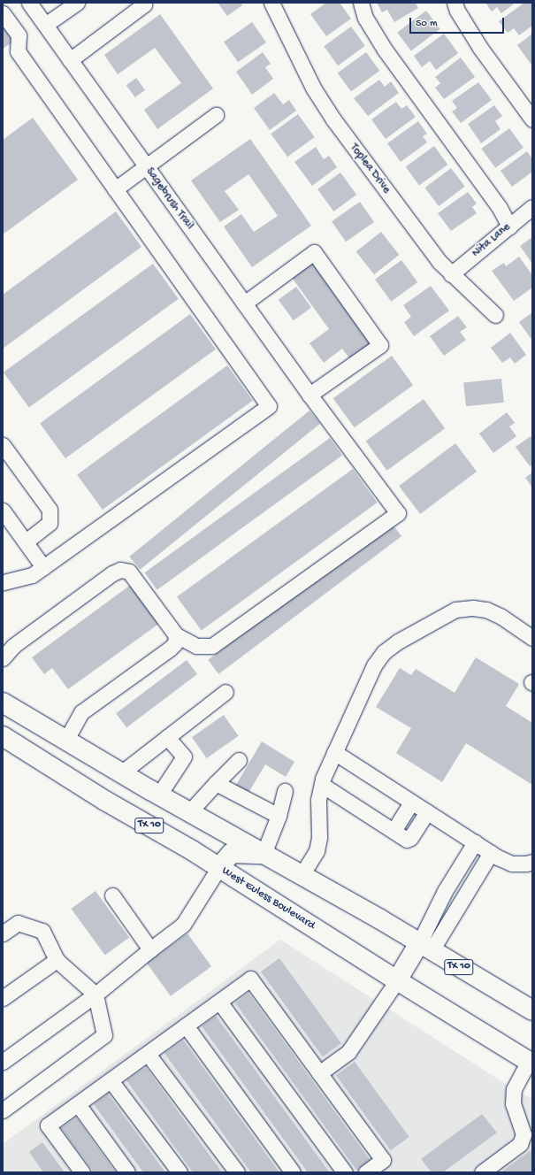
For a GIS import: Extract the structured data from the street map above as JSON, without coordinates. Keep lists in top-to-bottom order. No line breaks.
{"streets":{"main road":["TX 10","West Euless Boulevard"],"street":["Toplea Drive","Sagebrush Trail","Nita Lane"]},"crossings":[["Toplea Drive","Nita Lane"]],"scale_bar":"50 m"}
